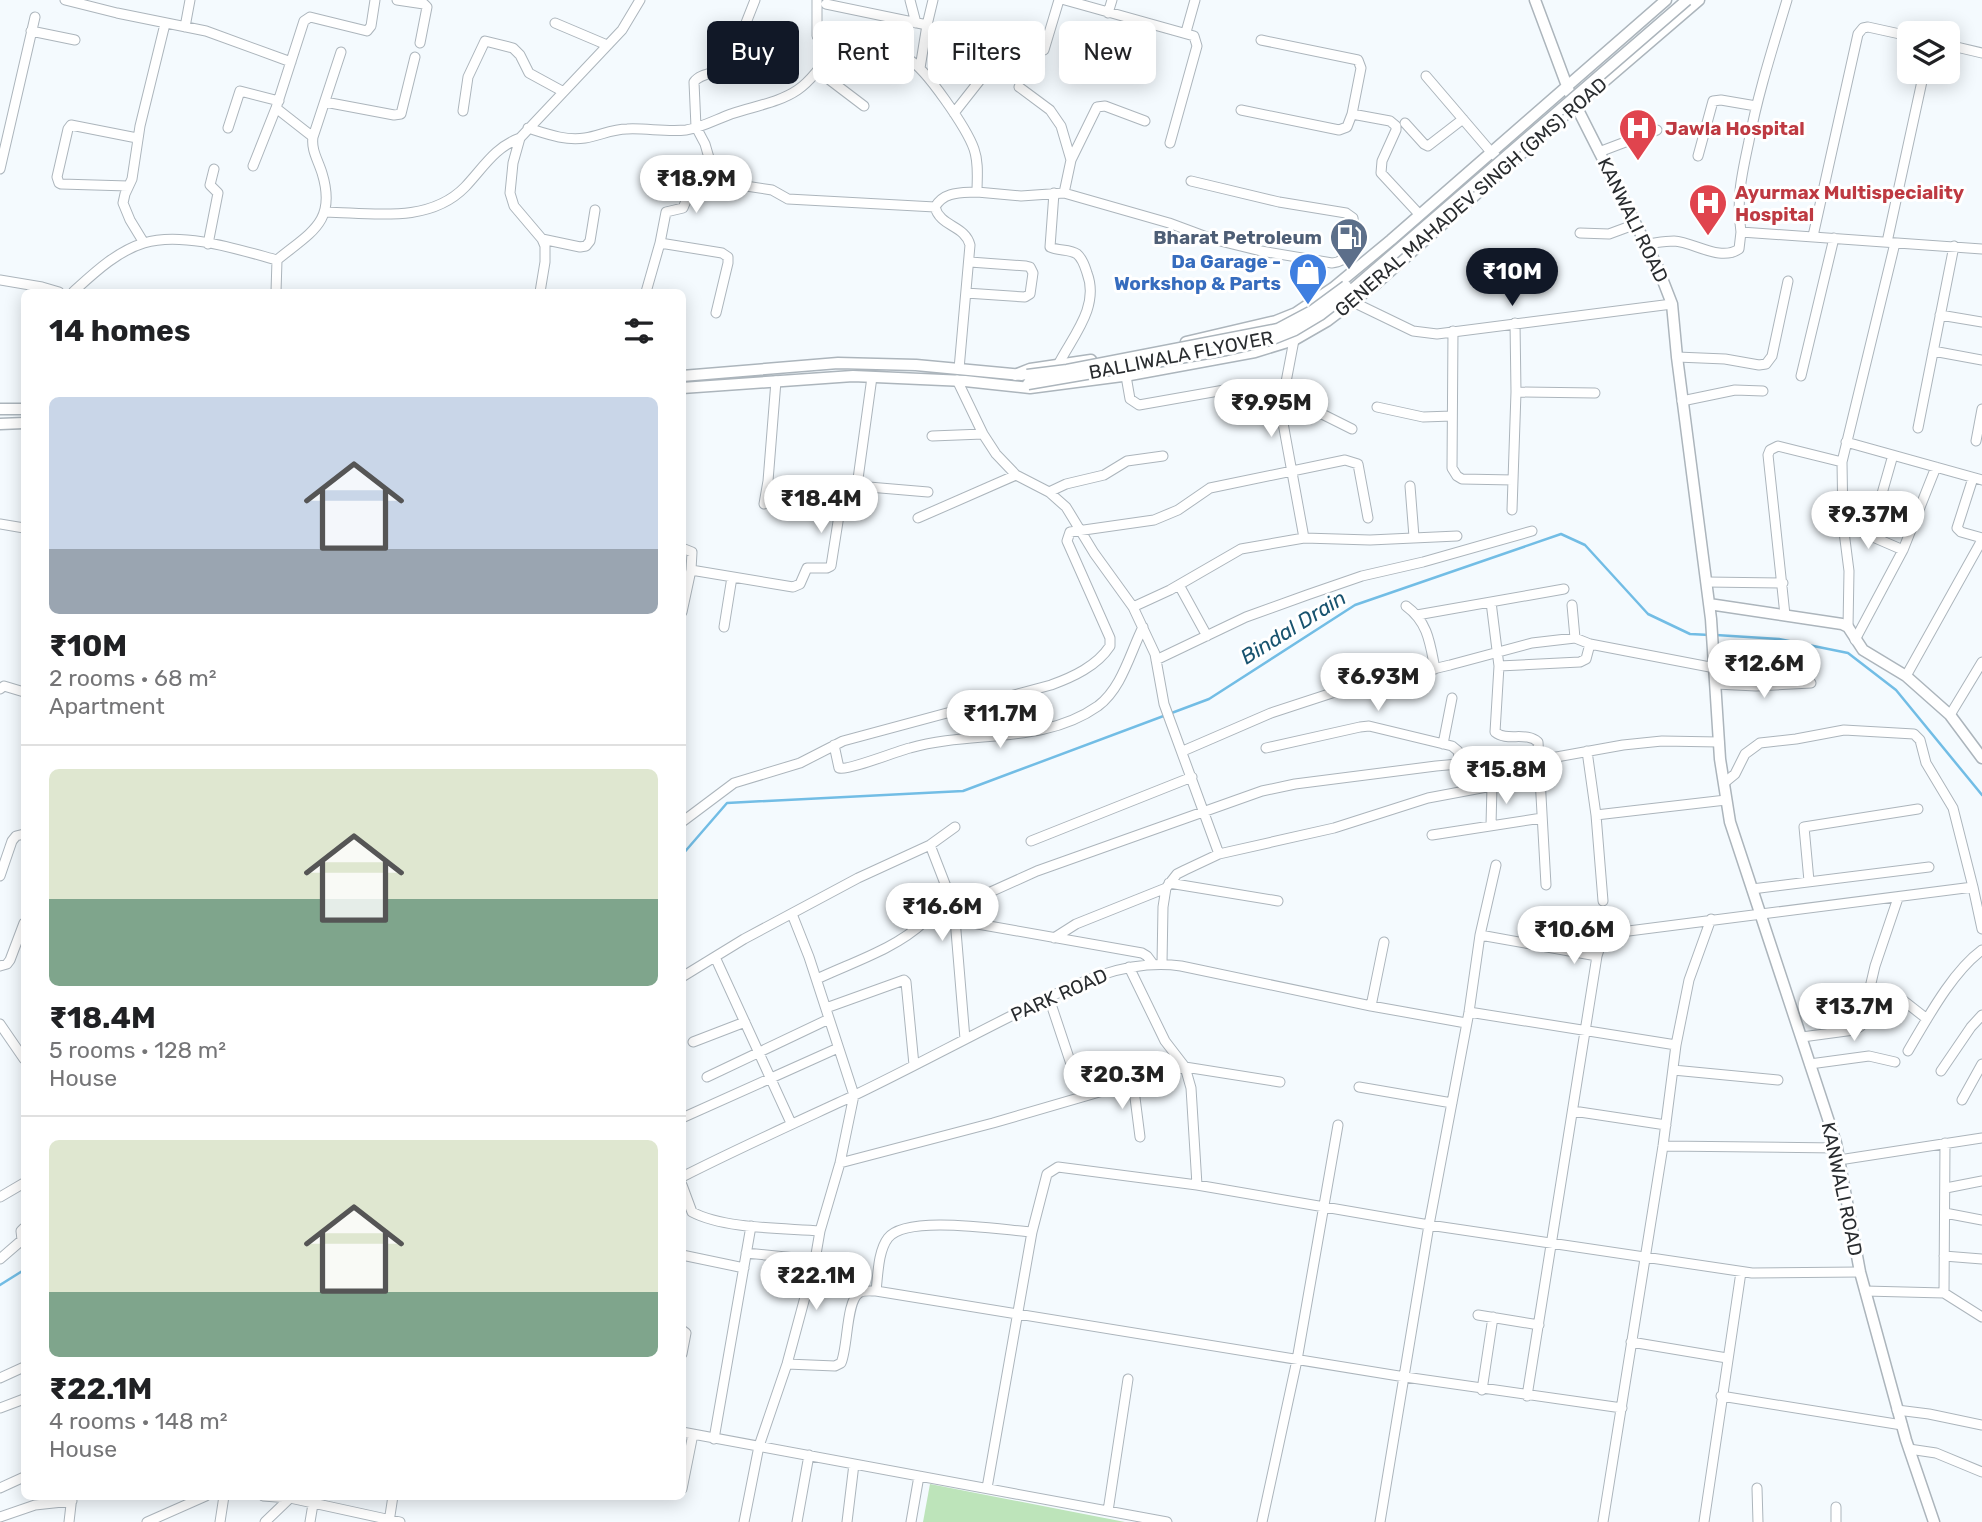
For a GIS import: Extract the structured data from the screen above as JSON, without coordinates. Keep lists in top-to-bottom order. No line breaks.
{"streets":{"street":["GENERAL MAHADEV SINGH (GMS) ROAD","KANWALI ROAD","BALLIWALA FLYOVER","PARK ROAD"]},"crossings":[["GENERAL MAHADEV SINGH (GMS) ROAD","KANWALI ROAD"],["GENERAL MAHADEV SINGH (GMS) ROAD","BALLIWALA FLYOVER"]],"water":["Bindal Drain"],"places":{"hospital":["Jawla Hospital","Ayurmax Multispeciality Hospital"],"fuel station":["Bharat Petroleum"],"shop":["Da Garage - Workshop & Parts"]},"page":{"chip":["Buy","Rent","Filters","New"],"price":["₹18.9M","₹10M","₹9.95M","₹18.4M","₹9.37M","₹12.6M","₹6.93M","₹11.7M","₹15.8M","₹16.6M","₹10.6M","₹13.7M","₹20.3M","₹22.1M"],"heading":"14 homes","list":[{"name":"₹10M","note":"2 rooms · 68 m² · Apartment"},{"name":"₹18.4M","note":"5 rooms · 128 m² · House"},{"name":"₹22.1M","note":"4 rooms · 148 m² · House"}]}}
